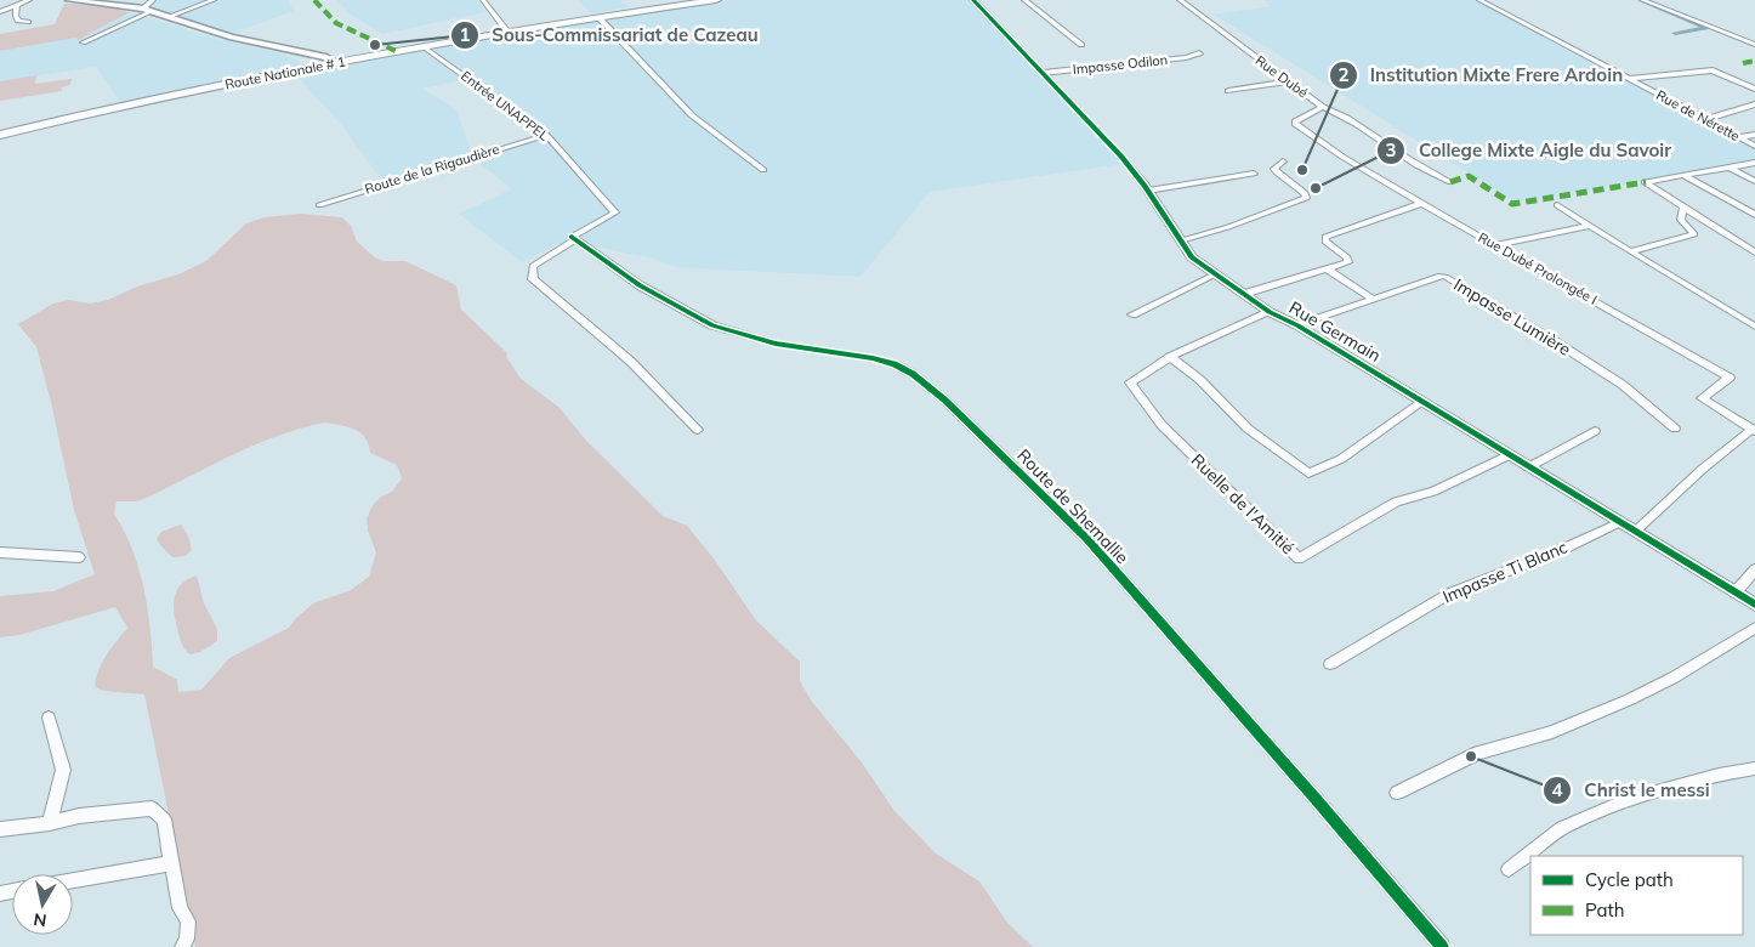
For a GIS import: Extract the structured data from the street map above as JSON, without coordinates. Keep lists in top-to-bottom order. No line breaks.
{"streets":{"main road":["Route Nationale # 1"],"street":["Impasse Odilon","Rue Dubé","Entrée UNAPPEL","Rue de Nérette","Route de la Rigaudière","Rue Dubé Prolongée I","Impasse Lumière","Rue Germain","Ruelle de l'Amitié","Route de Shemallie","Impasse Ti Blanc"]},"crossings":[["Impasse Odilon","Rue Germain"],["Route Nationale # 1","Entrée UNAPPEL"],["Rue Dubé","Rue Dubé Prolongée I"],["Entrée UNAPPEL","Route de la Rigaudière"],["Entrée UNAPPEL","Route de Shemallie"],["Impasse Lumière","Rue Germain"],["Rue Germain","Ruelle de l'Amitié"],["Rue Germain","Impasse Ti Blanc"]],"places":["Sous-Commissariat de Cazeau","Institution Mixte Frere Ardoin","College Mixte Aigle du Savoir","Christ le messi"],"legend":["Cycle path","Path"],"north":"bottom"}
